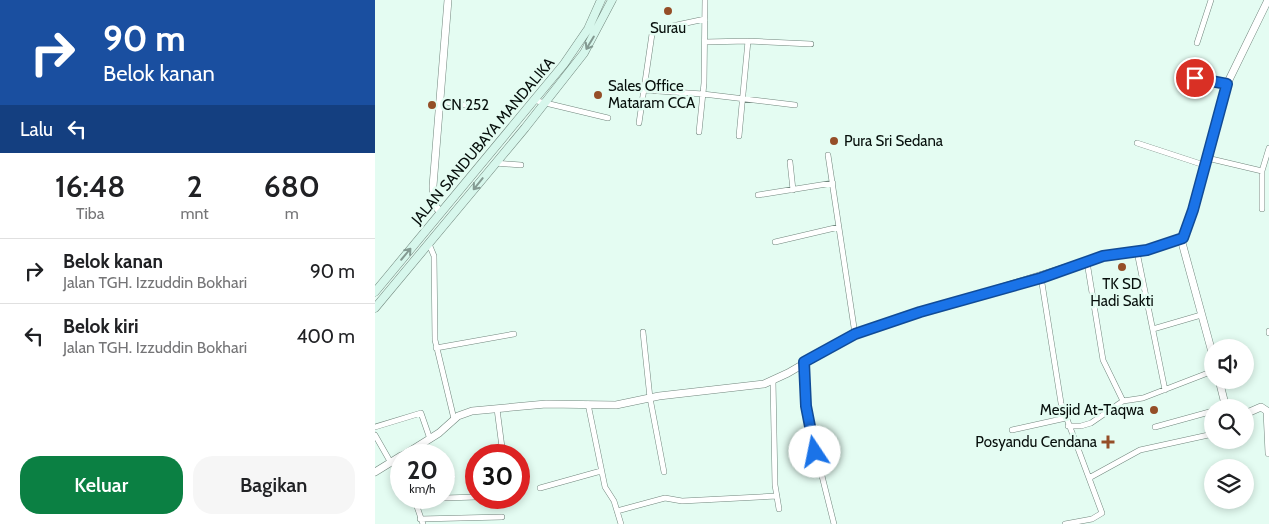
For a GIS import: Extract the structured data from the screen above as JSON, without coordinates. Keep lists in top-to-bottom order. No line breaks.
{"streets":{"main road":["JALAN SANDUBAYA MANDALIKA"]},"places":{"other":["Surau","Sales Office Mataram CCA","CN 252","Pura Sri Sedana","TK SD Hadi Sakti","Mesjid At-Taqwa"],"health":["Posyandu Cendana"]},"page":{"turn":["90 m","Belok kanan"],"then":"Lalu","eta":["16:48","Tiba","2","mnt","680","m"],"list":[{"name":"Belok kanan","note":"Jalan TGH. Izzuddin Bokhari","value":"90 m"},{"name":"Belok kiri","note":"Jalan TGH. Izzuddin Bokhari","value":"400 m"}],"speed":"20 km/h","limit":"30","buttons":["Keluar","Bagikan"]}}
